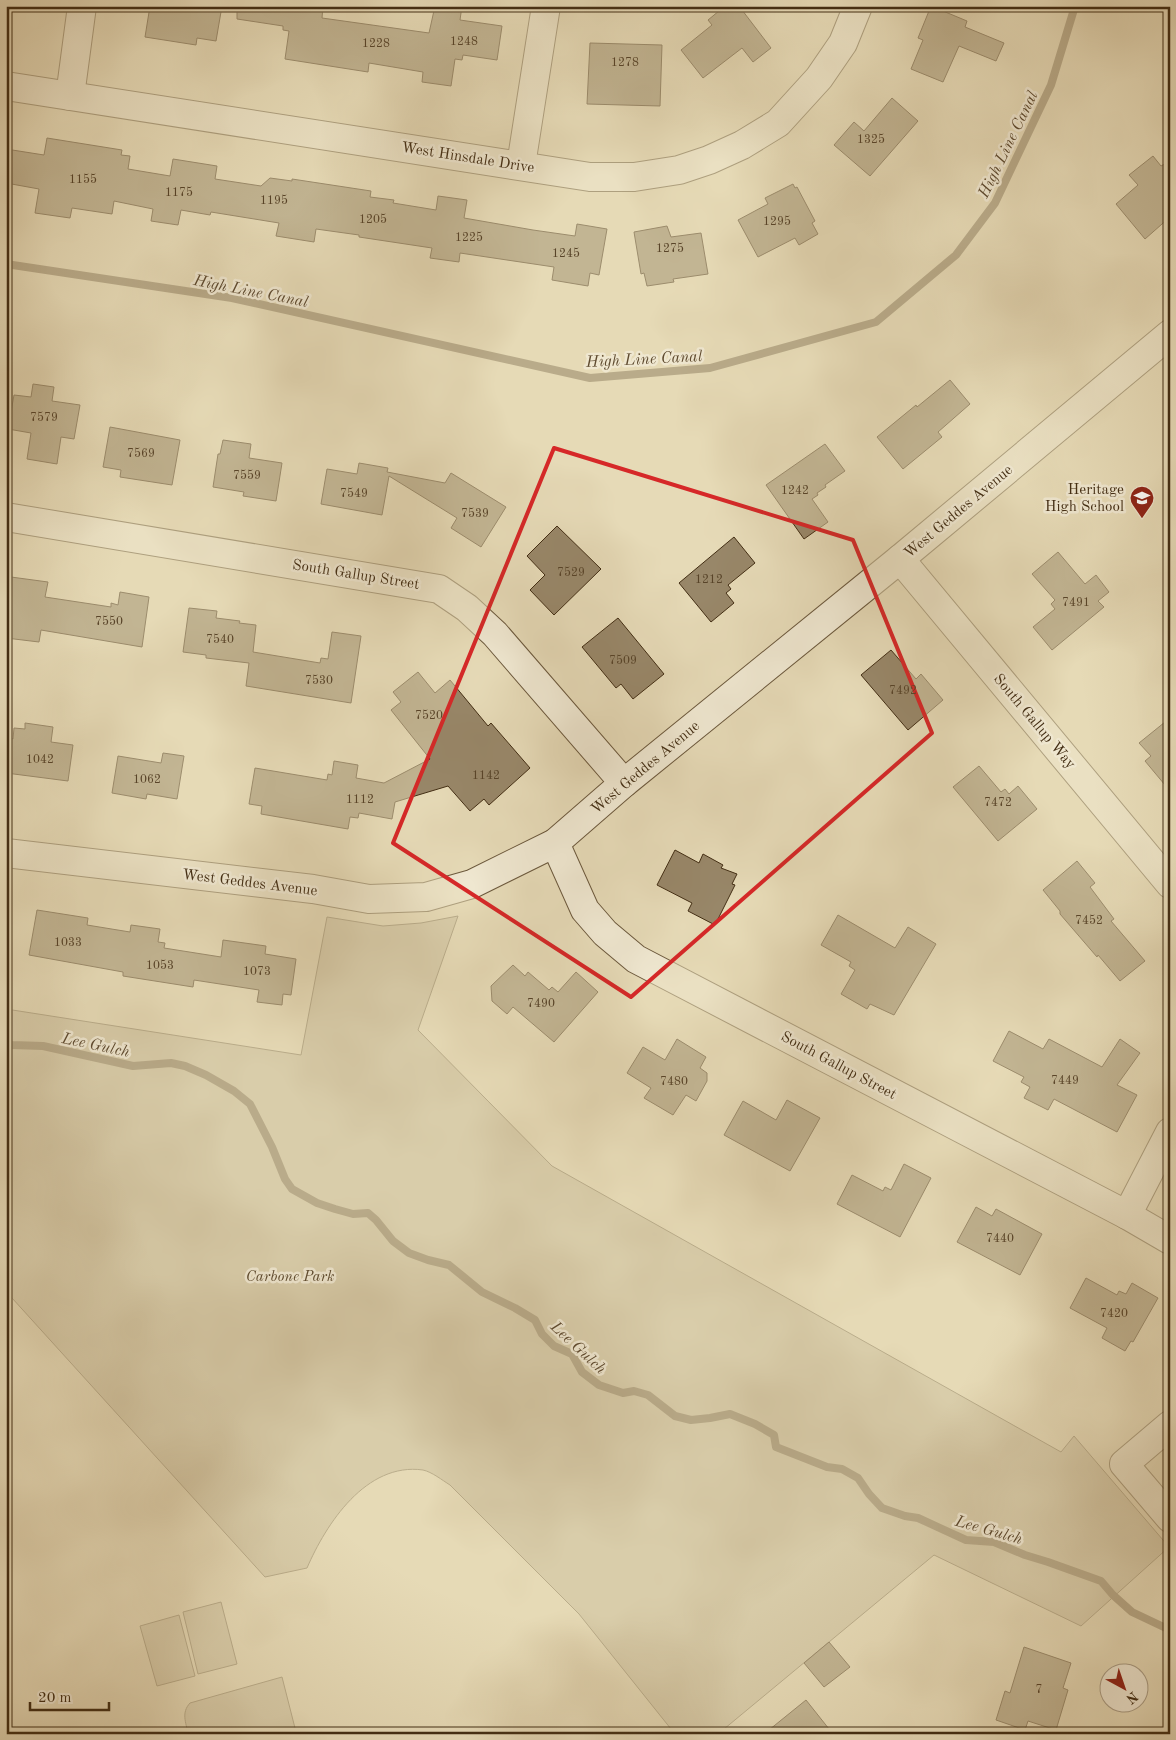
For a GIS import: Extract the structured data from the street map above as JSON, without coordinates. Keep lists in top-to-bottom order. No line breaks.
{"streets":{"street":["West Hinsdale Drive","West Geddes Avenue","South Gallup Street","South Gallup Way"]},"crossings":[["West Geddes Avenue","South Gallup Street"],["West Geddes Avenue","South Gallup Way"]],"water":["High Line Canal","Lee Gulch"],"parks":["Carbone Park"],"places":{"school or university":["Heritage High School"]},"house_numbers":["1248","1228","1278","1325","1155","1175","1195","1205","1295","1225","1275","1245","7579","7569","7559","1242","7549","7539","7529","1212","7491","7550","7540","7509","7530","7492","7520","1042","1142","1062","1112","7472","7452","1033","1053","1073","7490","7449","7480","7440","7420","7"],"scale_bar":"20 m","north":"bottom right"}
